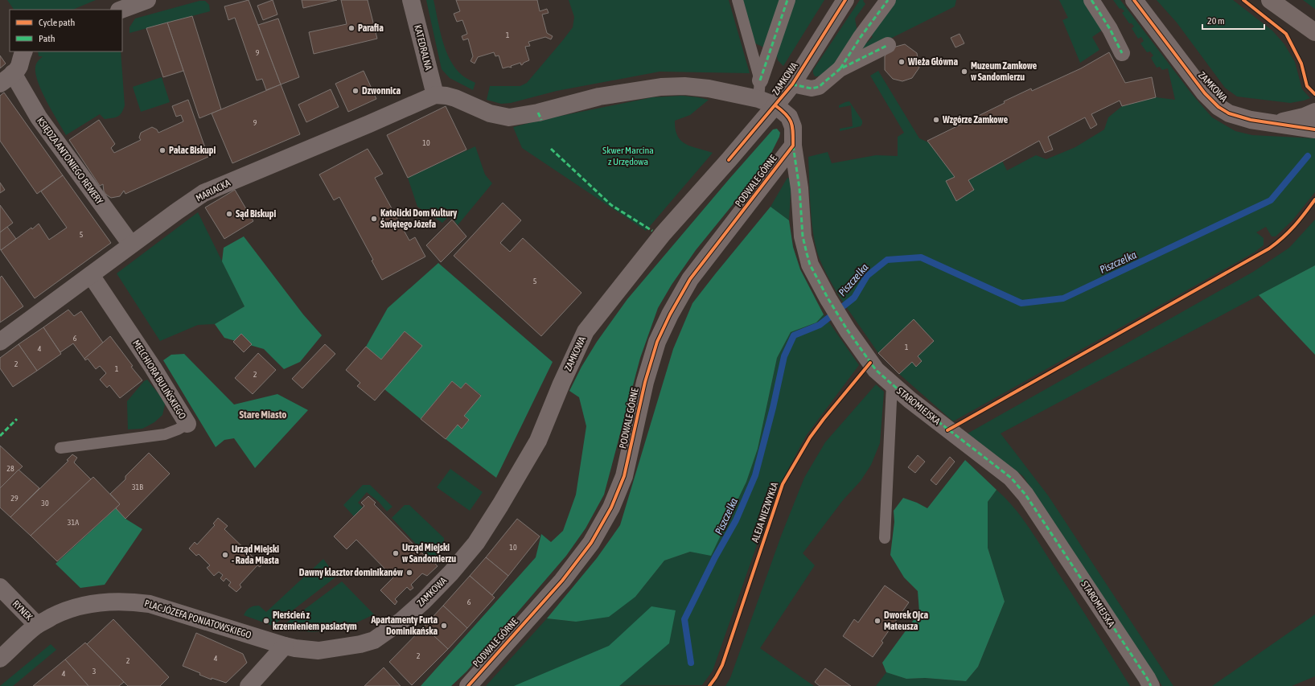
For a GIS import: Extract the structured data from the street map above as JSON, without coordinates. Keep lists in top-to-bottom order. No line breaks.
{"streets":{"street":["KATEDRALNA","ZAMKOWA","KSIĘDZA ANTONIEGO REWERY","PODWALE GÓRNE","MARIACKA","MELCHIORA BULIŃSKIEGO","STAROMIEJSKA","RYNEK","PLAC JÓZEFA PONIATOWSKIEGO"],"cycle path":["ALEJA NIEZWYKŁA"]},"crossings":[["KATEDRALNA","MARIACKA"],["KATEDRALNA","STAROMIEJSKA"],["ZAMKOWA","STAROMIEJSKA"],["ZAMKOWA","PLAC JÓZEFA PONIATOWSKIEGO"],["KSIĘDZA ANTONIEGO REWERY","MARIACKA"],["PODWALE GÓRNE","STAROMIEJSKA"],["MARIACKA","MELCHIORA BULIŃSKIEGO"],["MARIACKA","STAROMIEJSKA"],["RYNEK","PLAC JÓZEFA PONIATOWSKIEGO"]],"districts":["Stare Miasto"],"water":["Piszczelka"],"parks":["Skwer Marcina z Urzędowa"],"places":["Parafia","Wieża Główna","Muzeum Zamkowe w Sandomierzu","Dzwonnica","Wzgórze Zamkowe","Pałac Biskupi","Sąd Biskupi","Katolicki Dom Kultury Świętego Józefa","Urząd Miejski w Sandomierzu","Urząd Miejski - Rada Miasta","Dawny klasztor dominikanów","Pierścień z krzemieniem pasiastym","Dworek Ojca Mateusza","Apartamenty Furta Dominikańska"],"house_numbers":["1","9","9","10","5","5","6","1","4","2","1","2","28","31B","29","30","31A","10","6","2","4","2","3","4"],"legend":["Cycle path","Path"],"scale_bar":"20 m"}
